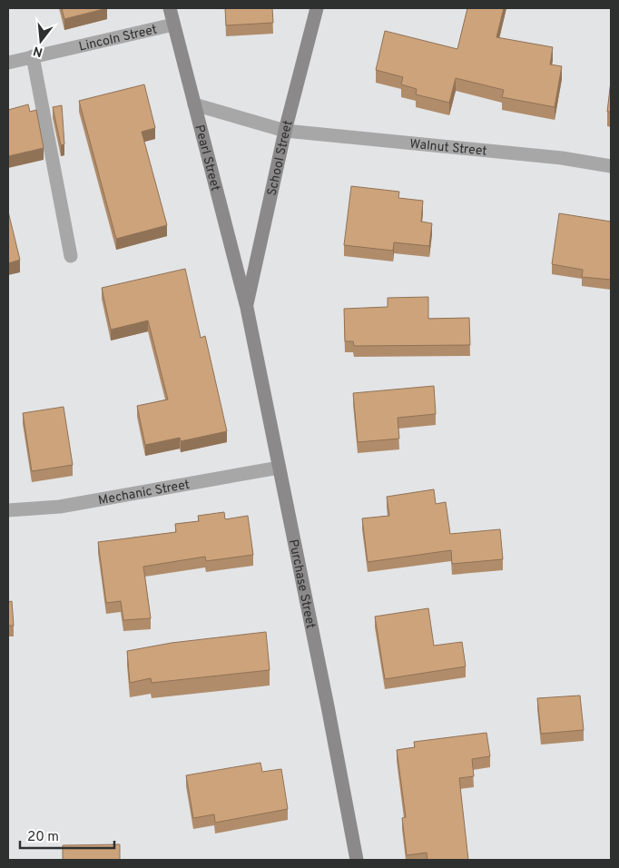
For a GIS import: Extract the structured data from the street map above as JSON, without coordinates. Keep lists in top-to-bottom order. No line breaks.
{"streets":{"main road":["School Street","Pearl Street","Purchase Street"],"street":["Lincoln Street","Walnut Street","Mechanic Street"]},"crossings":[["Lincoln Street","Pearl Street"],["Walnut Street","School Street"],["Walnut Street","Pearl Street"],["School Street","Pearl Street"],["School Street","Purchase Street"],["Pearl Street","Purchase Street"],["Mechanic Street","Purchase Street"]],"scale_bar":"20 m","north":"bottom"}
